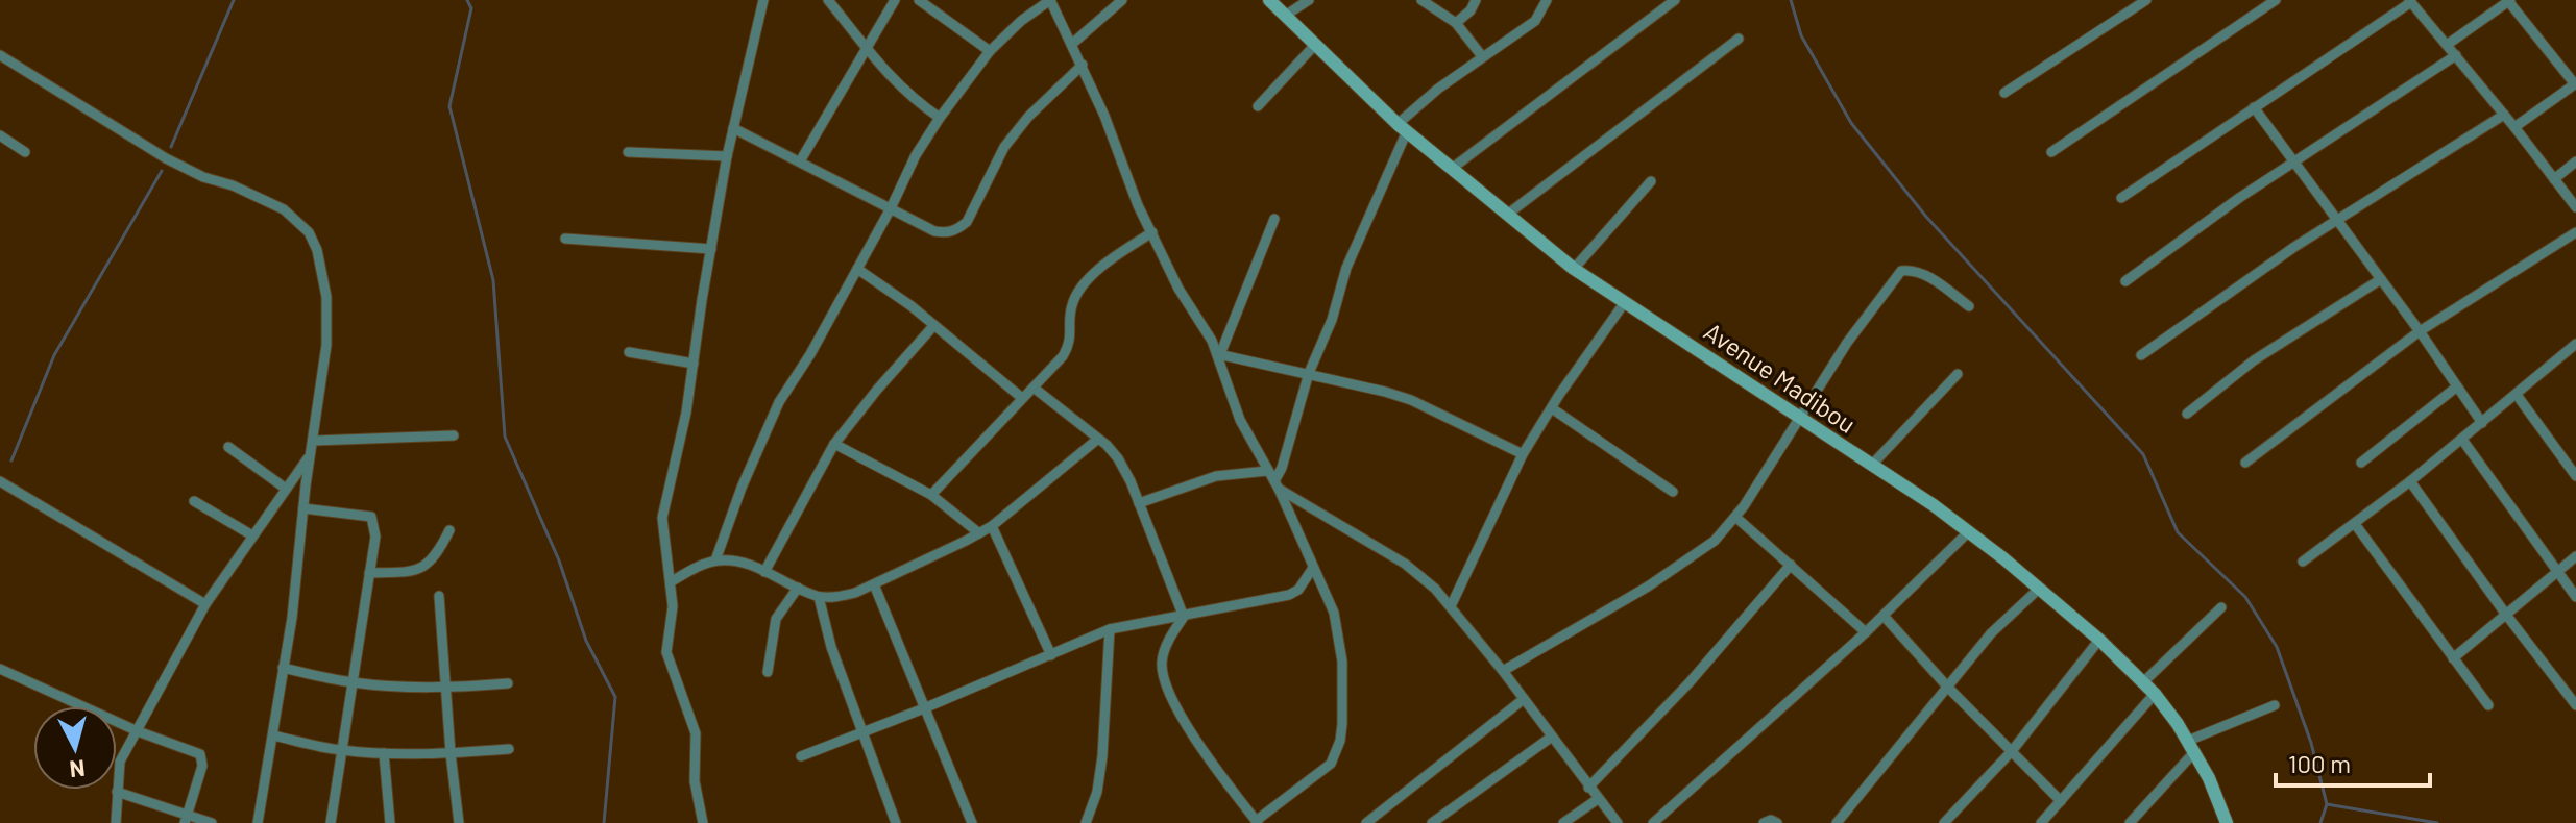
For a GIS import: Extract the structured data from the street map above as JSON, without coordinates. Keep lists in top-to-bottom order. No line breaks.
{"streets":{"street":["Avenue Madibou"]},"scale_bar":"100 m","north":"bottom"}
